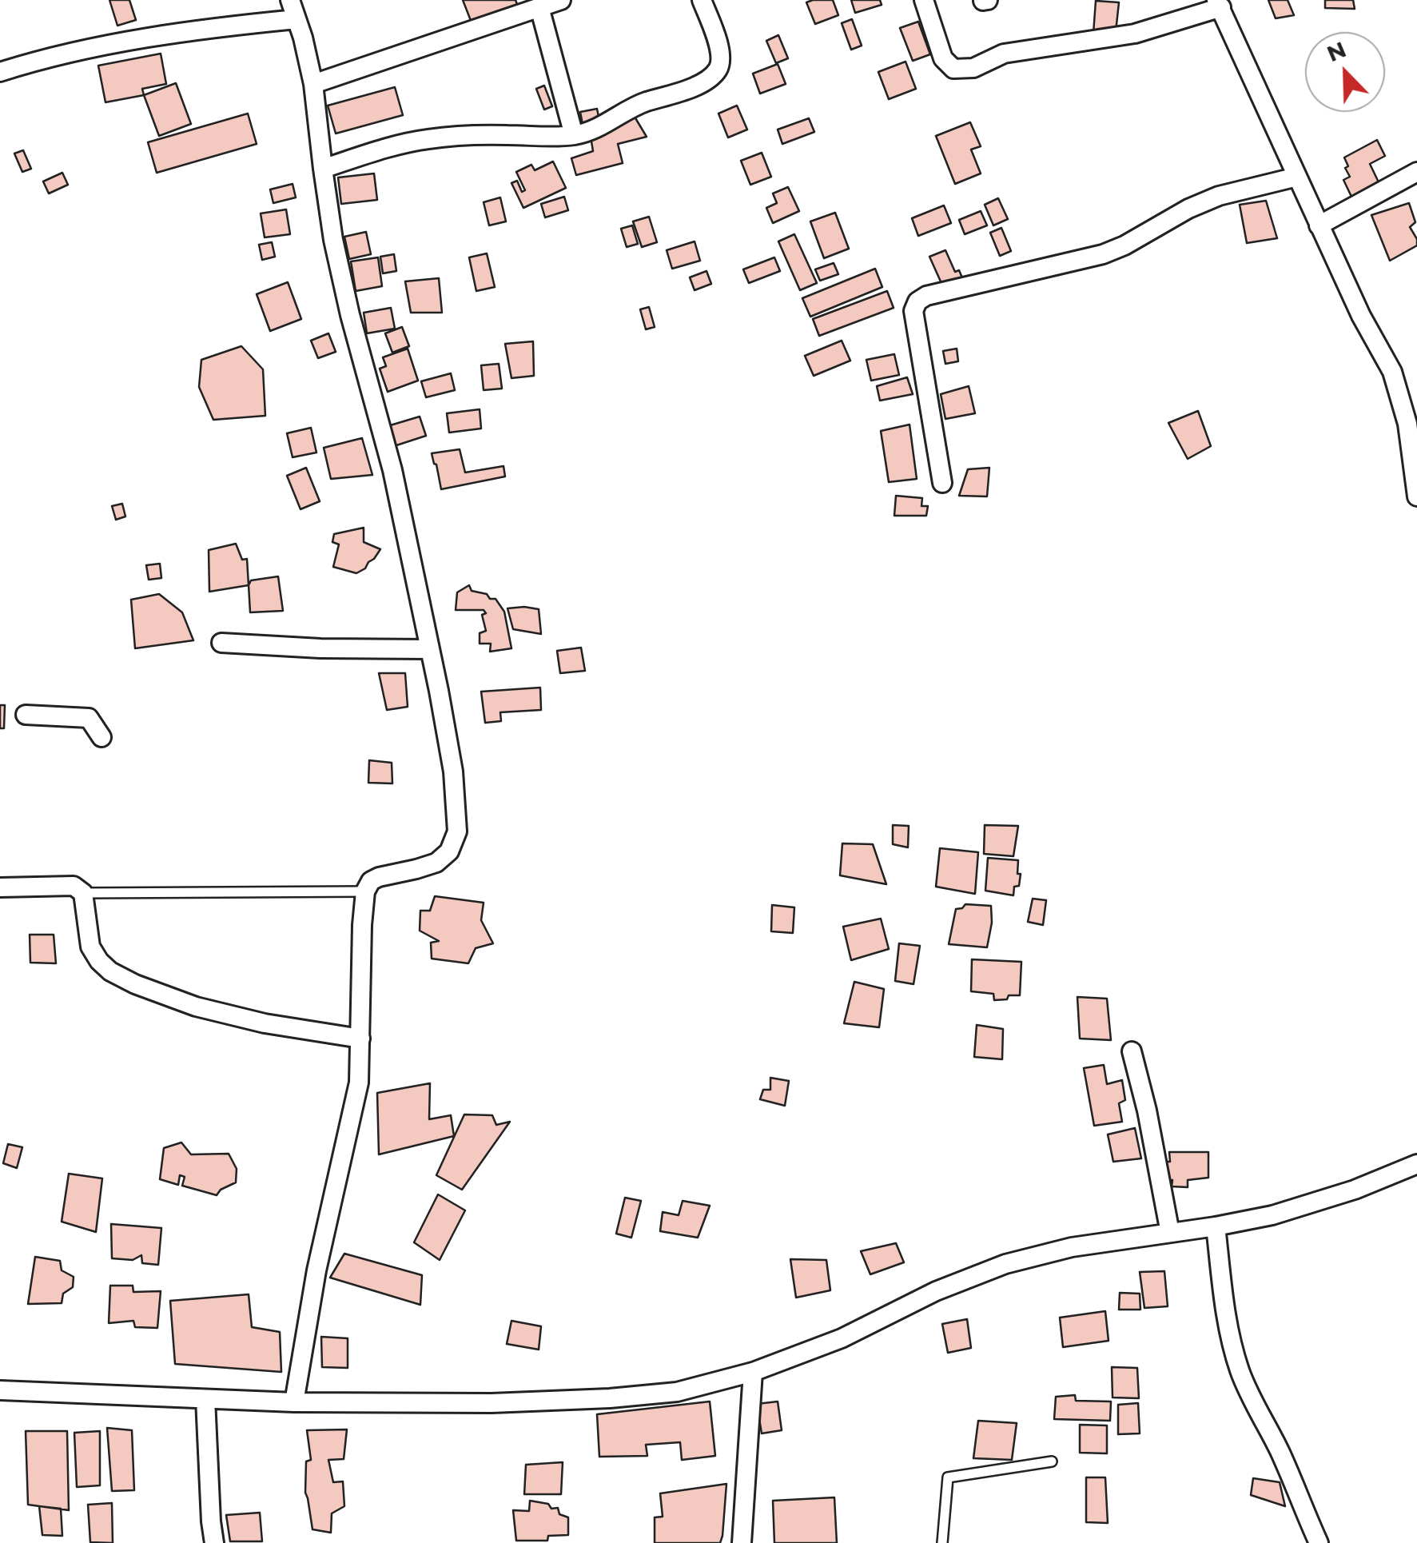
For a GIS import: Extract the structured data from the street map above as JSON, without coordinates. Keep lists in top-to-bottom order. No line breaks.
{"north":"top left"}
